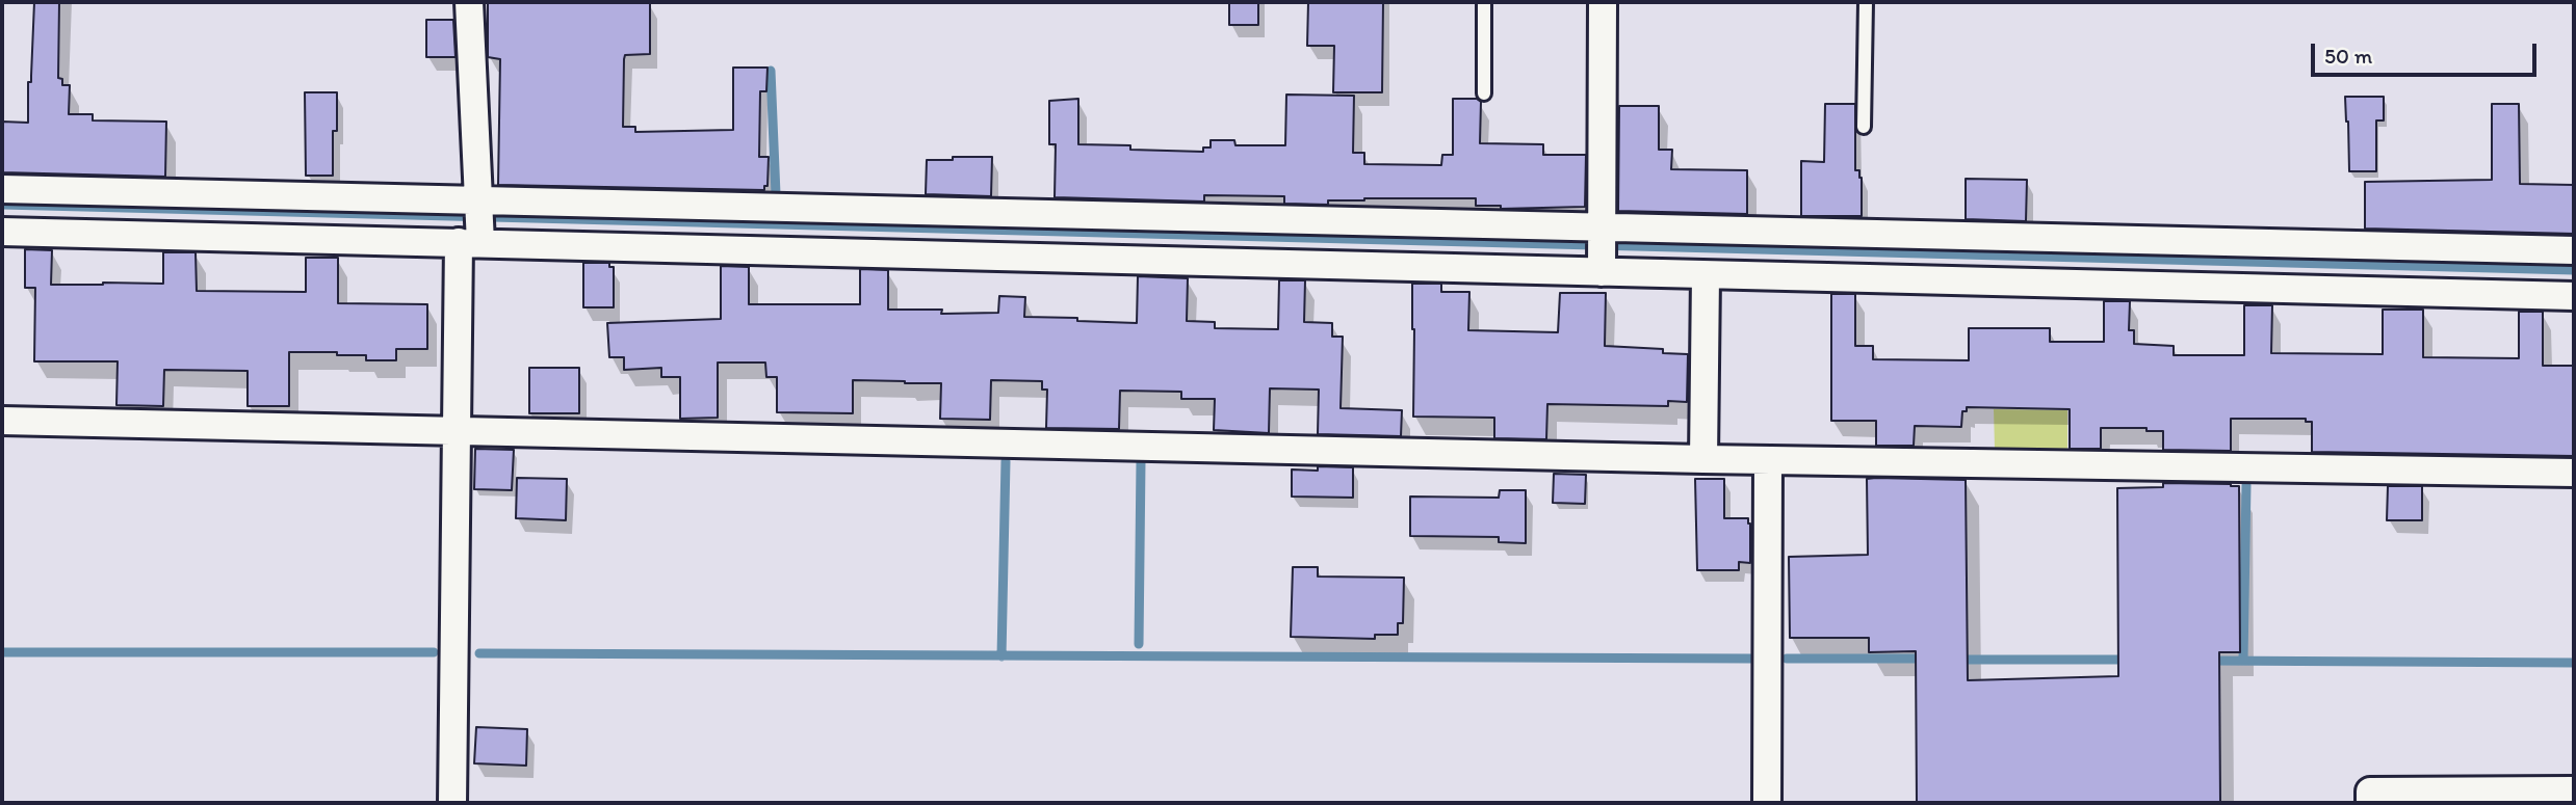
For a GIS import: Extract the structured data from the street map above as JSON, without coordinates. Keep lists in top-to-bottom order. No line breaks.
{"scale_bar":"50 m"}
